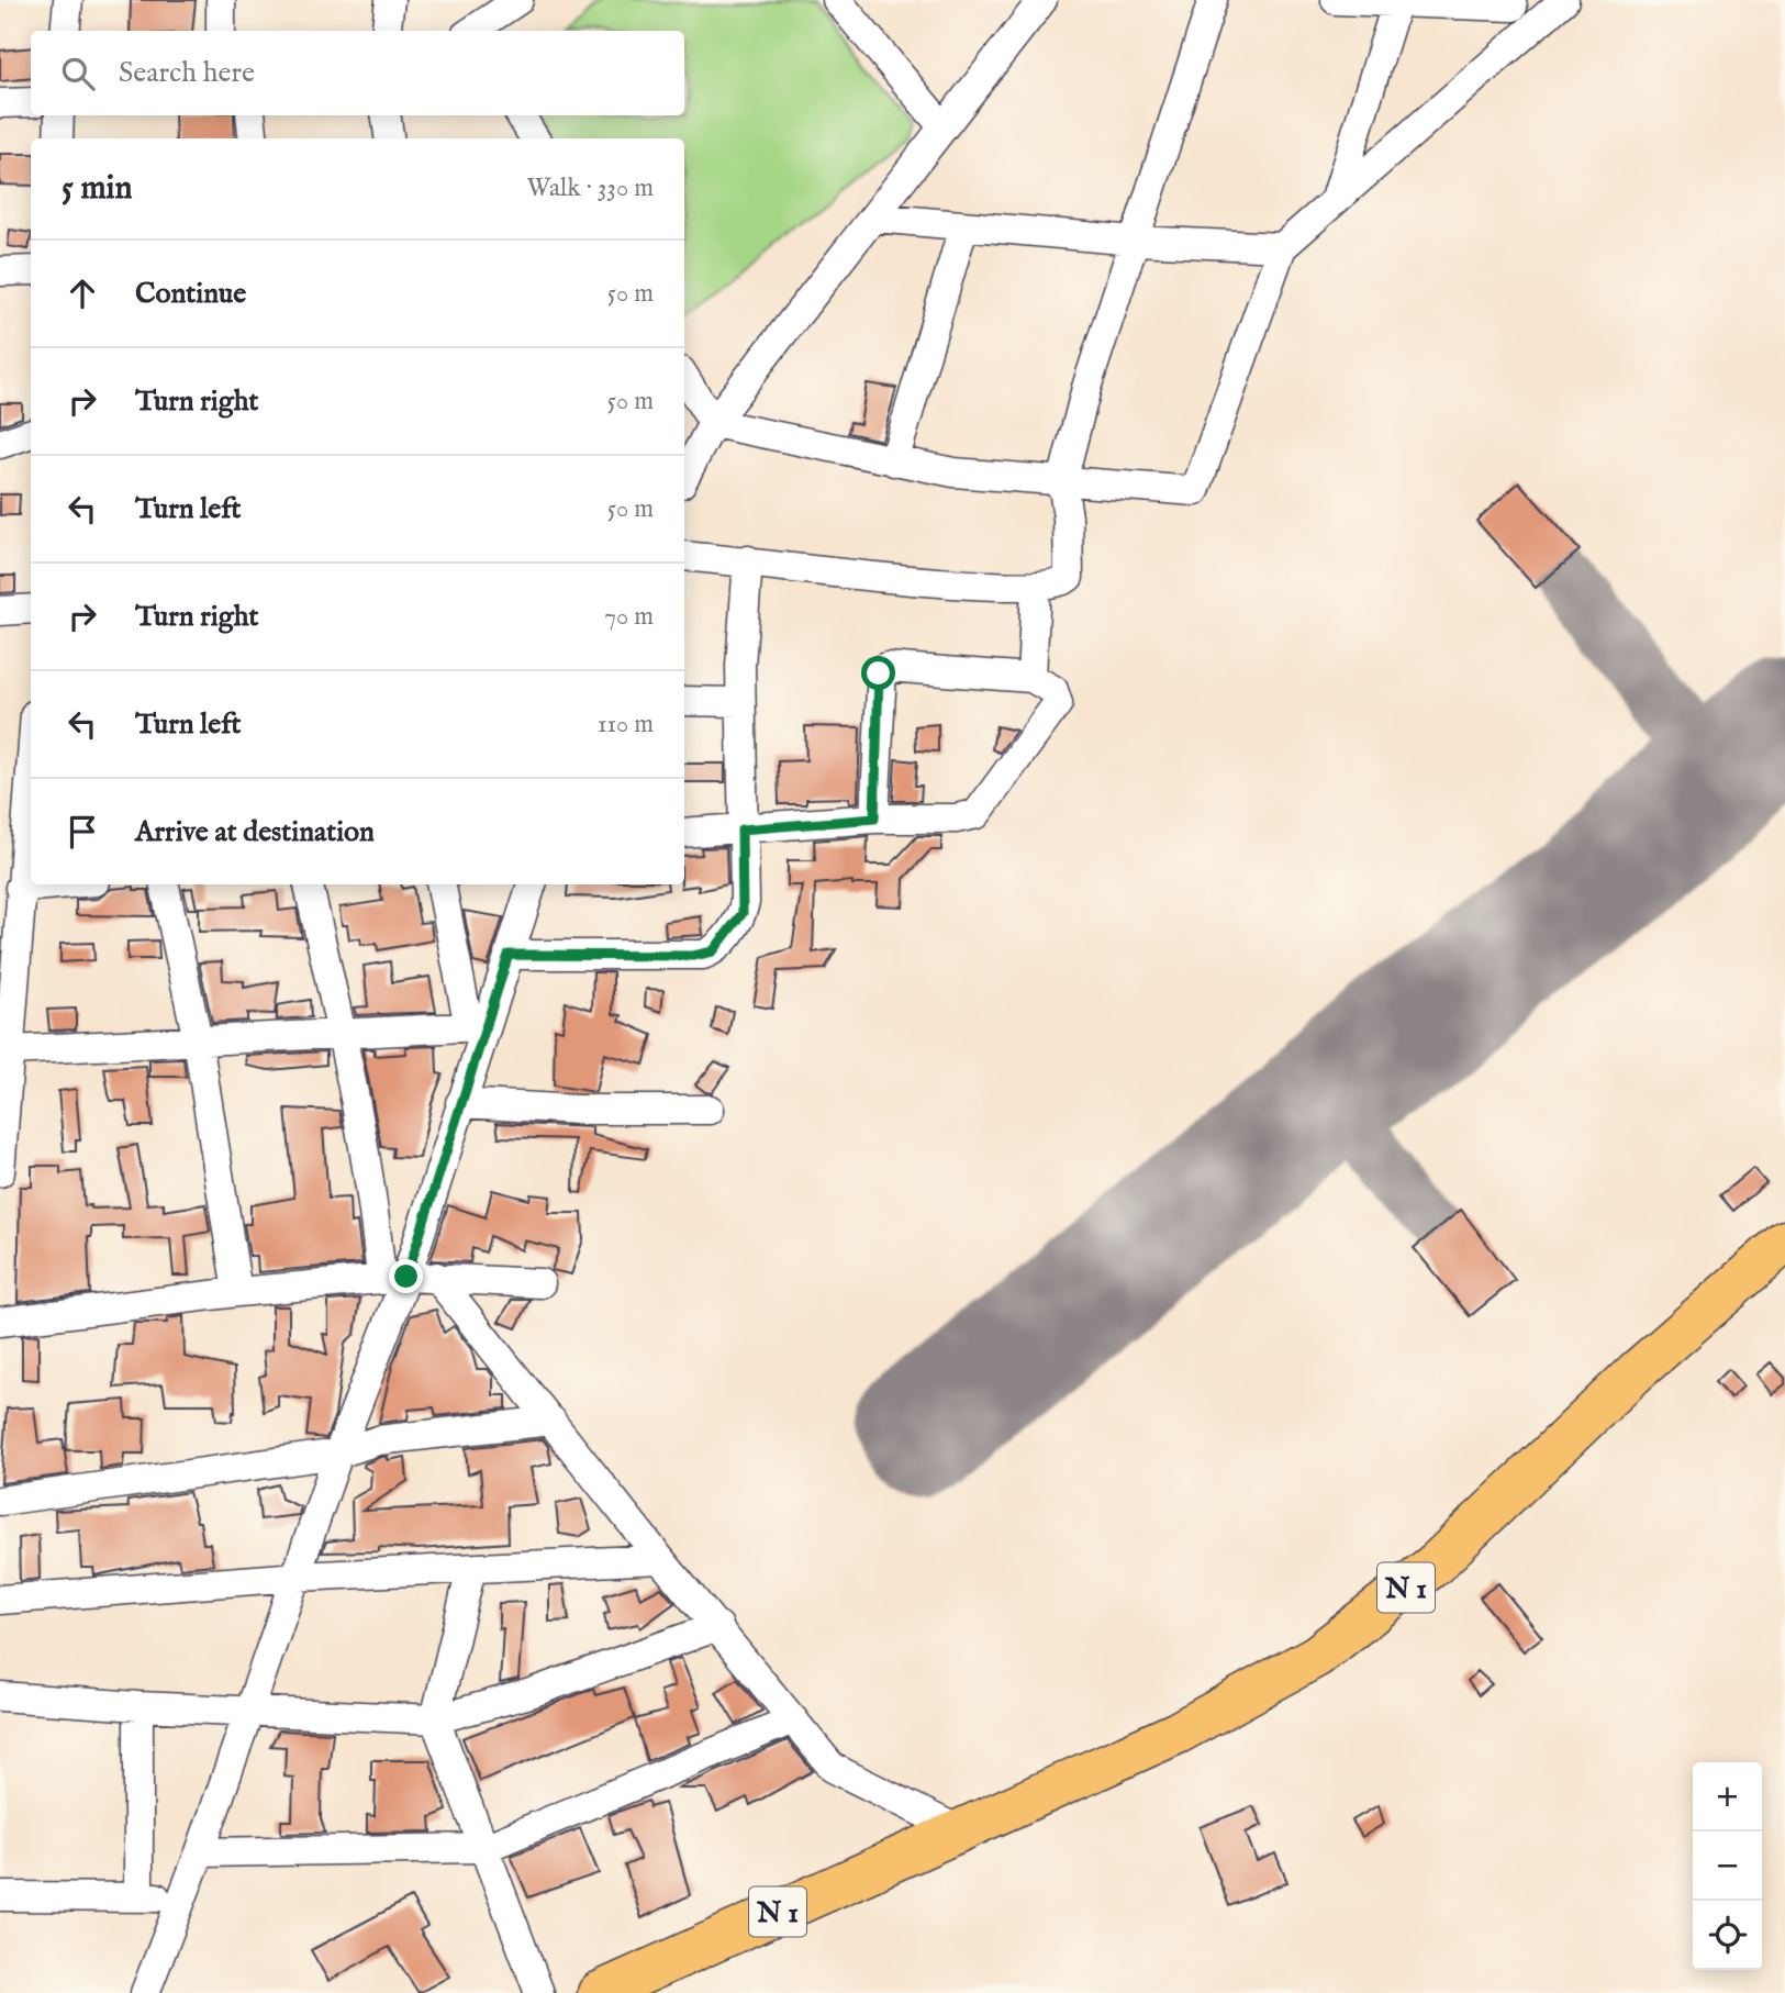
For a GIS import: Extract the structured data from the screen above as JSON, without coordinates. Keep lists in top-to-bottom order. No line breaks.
{"streets":{"highway":["N 1"]},"page":{"search":"Search here","heading":["5 min","Walk · 330 m"],"list":[["Continue","50 m"],["Turn right","50 m"],["Turn left","50 m"],["Turn right","70 m"],["Turn left","110 m"],"Arrive at destination"],"map_buttons":["+","−"]}}
